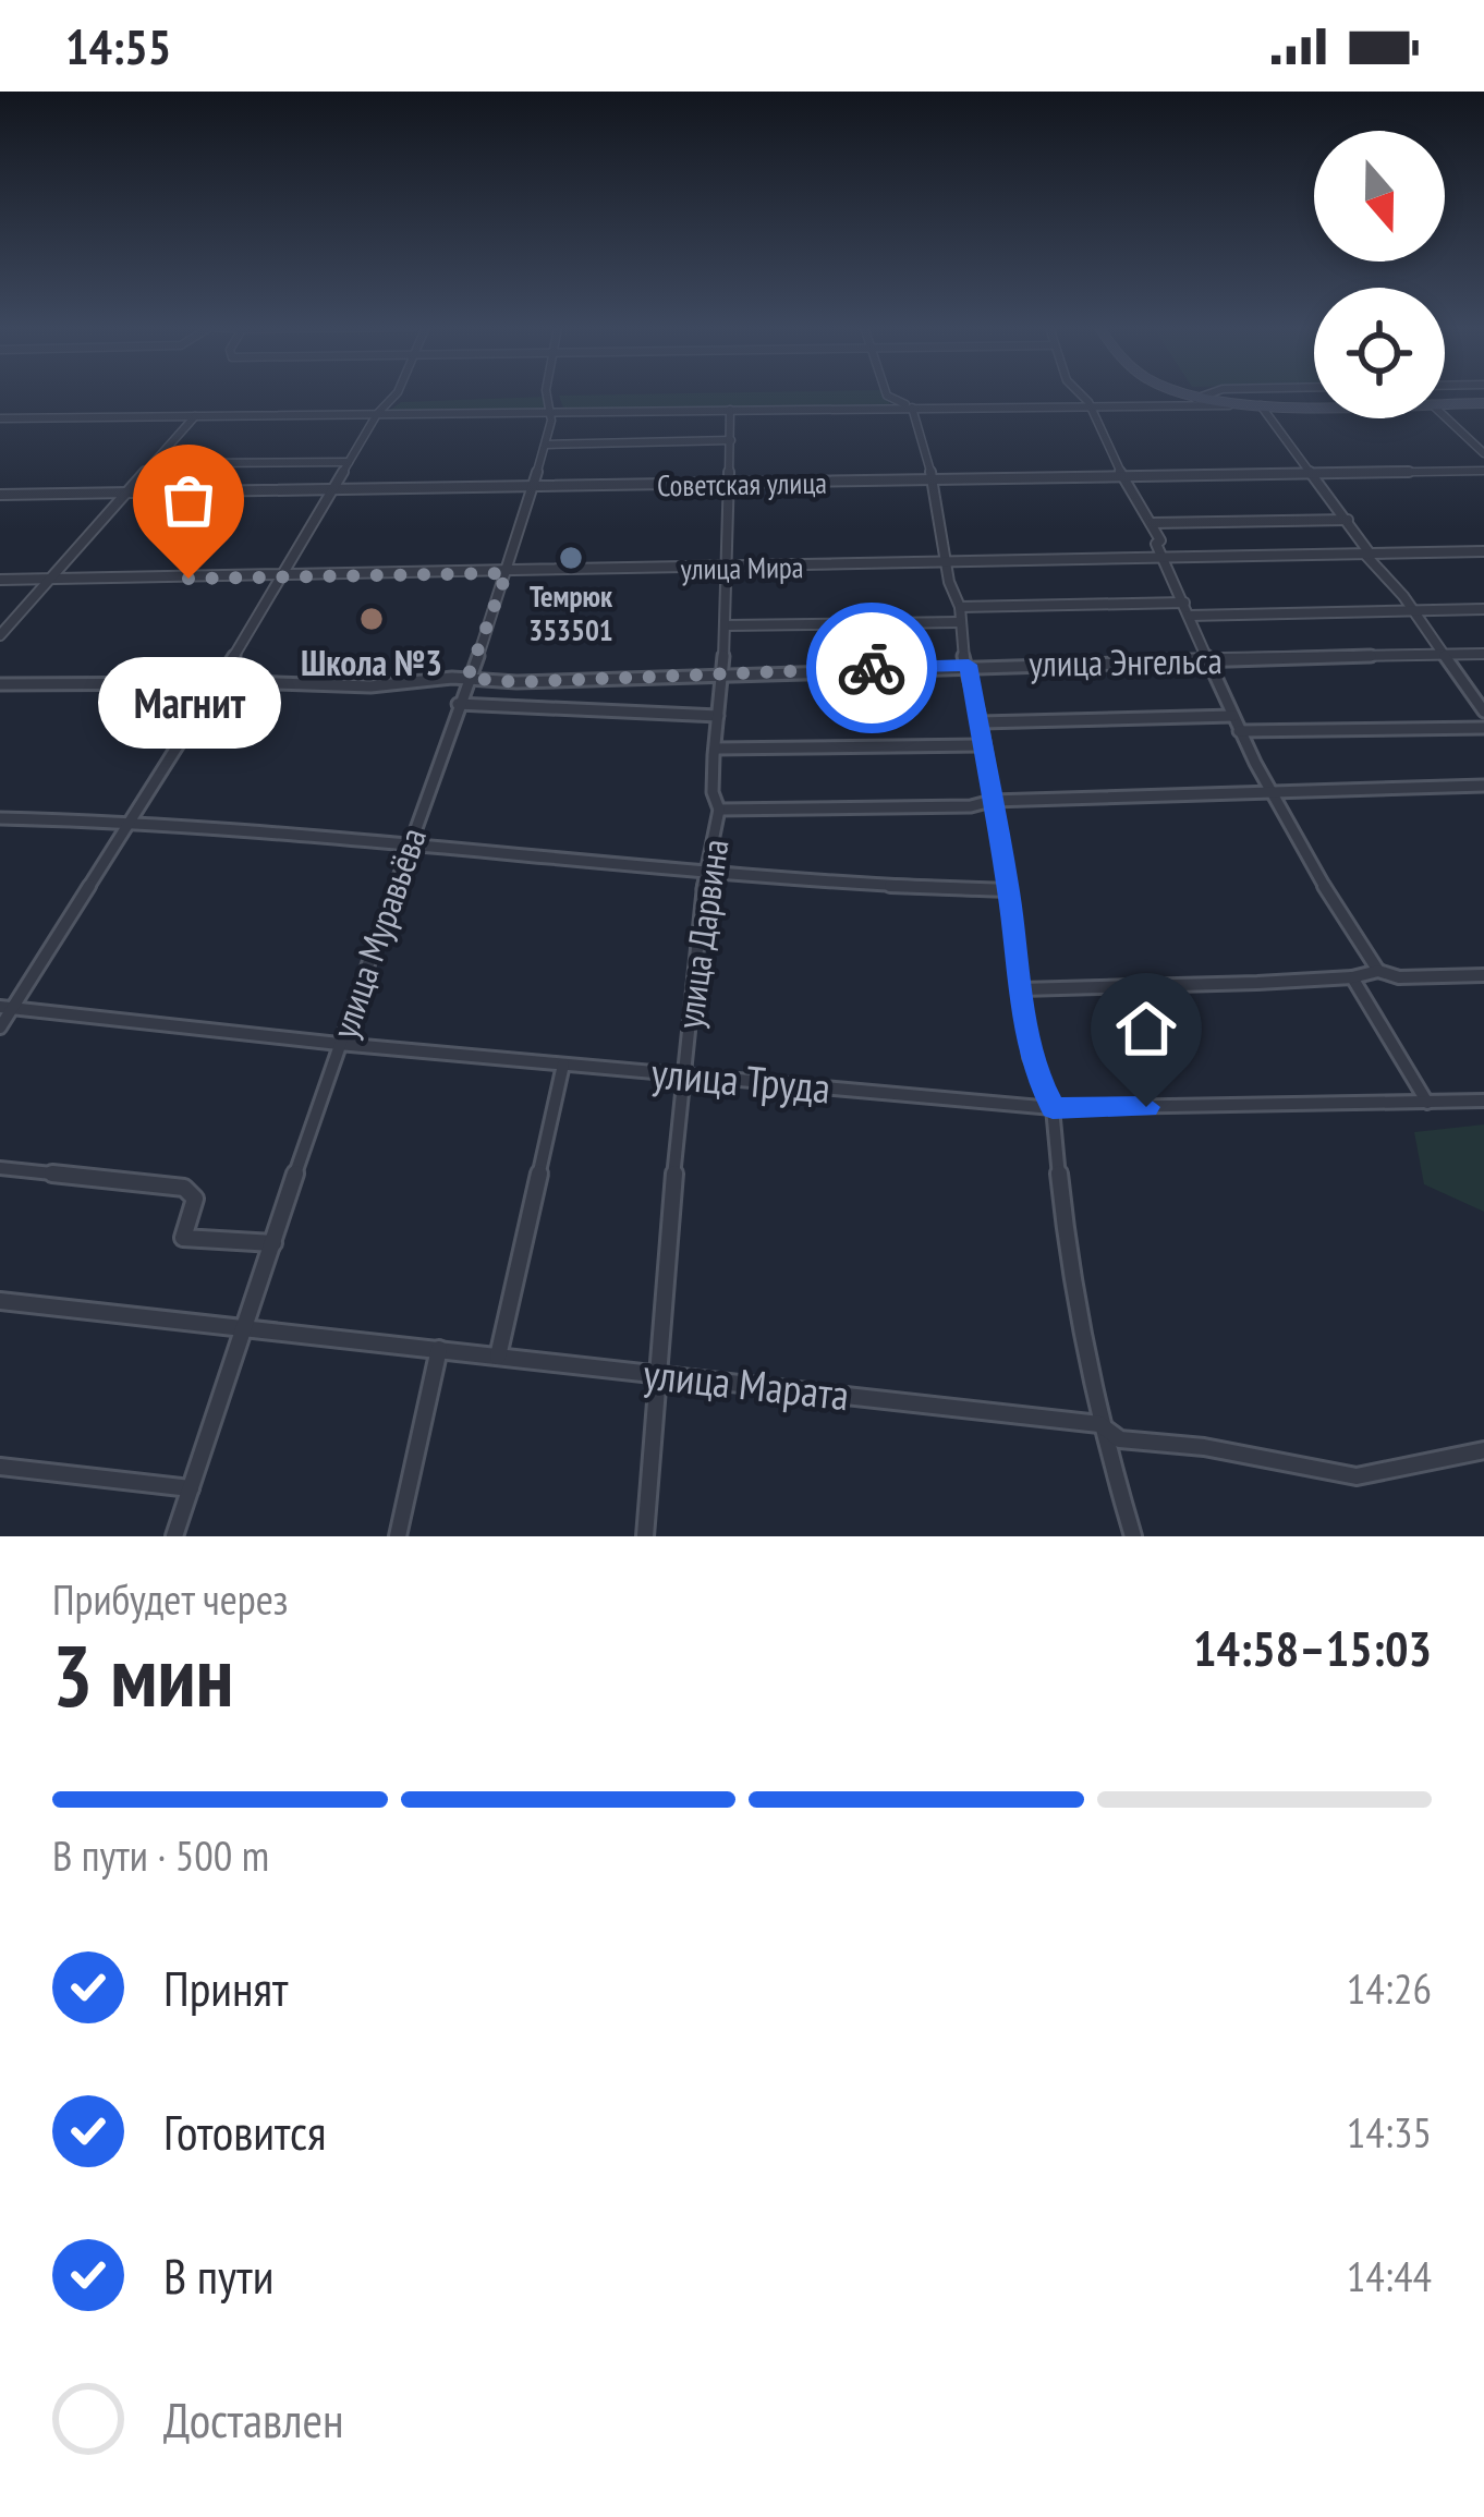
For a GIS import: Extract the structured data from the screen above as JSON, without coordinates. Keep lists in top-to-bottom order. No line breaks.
{"streets":{"street":["Советская улица","улица Мира","улица Энгельса","улица Муравьёва","улица Дарвина","улица Труда","улица Марата"]},"crossings":[["Советская улица","улица Муравьёва"],["Советская улица","улица Дарвина"],["улица Мира","улица Муравьёва"],["улица Мира","улица Дарвина"],["улица Энгельса","улица Муравьёва"],["улица Энгельса","улица Дарвина"],["улица Муравьёва","улица Труда"],["улица Муравьёва","улица Марата"],["улица Дарвина","улица Труда"],["улица Дарвина","улица Марата"]],"places":["Темрюк 353501","Магнит","Школа №3"],"north":"bottom","page":{"status":"14:55","bubble":"Магнит","heading":["3 мин","Прибудет через","14:58–15:03"],"bar":"В пути · 500 m","list":[["Принят","14:26"],["Готовится","14:35"],["В пути","14:44"],"Доставлен"]}}
